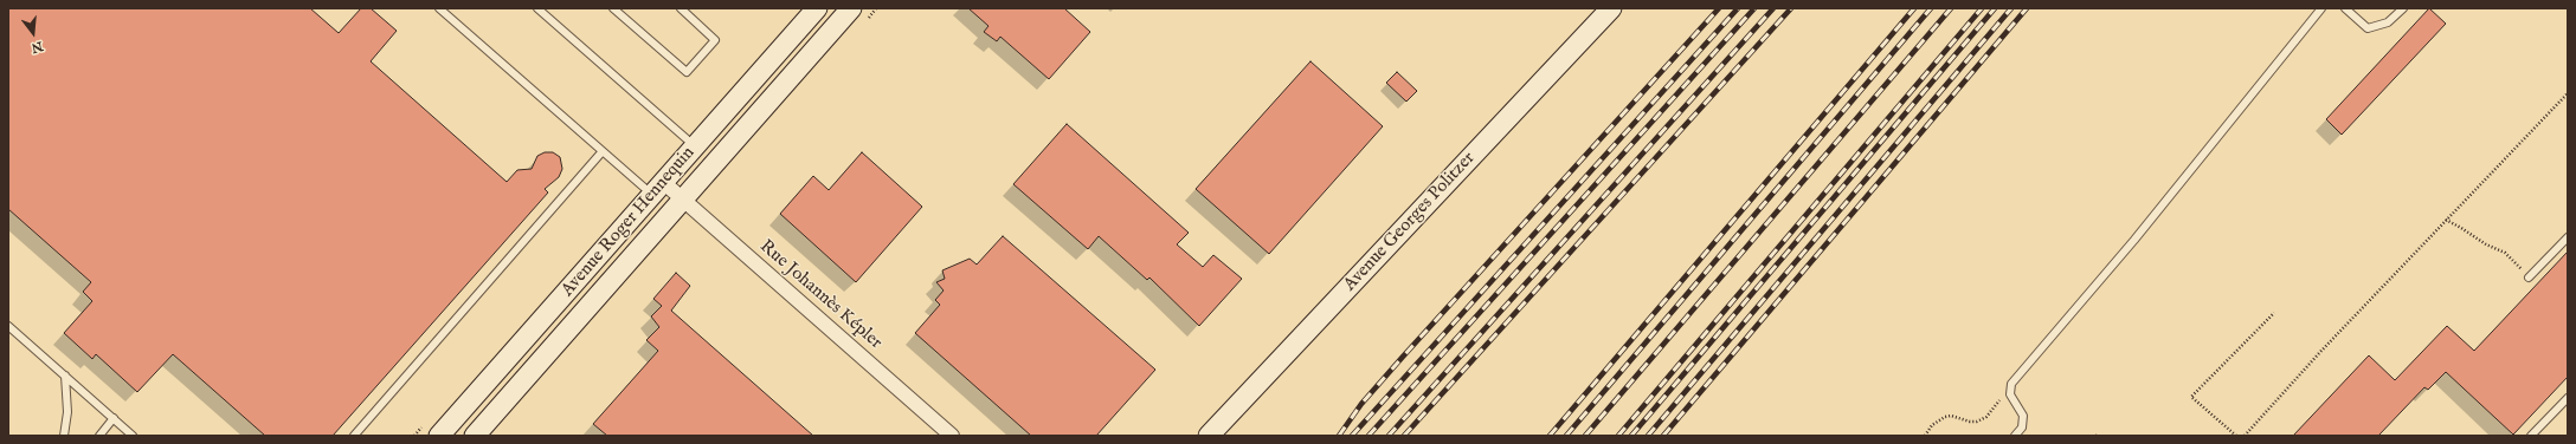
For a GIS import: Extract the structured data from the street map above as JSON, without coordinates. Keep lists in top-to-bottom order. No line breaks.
{"streets":{"street":["Avenue Roger Hennequin","Avenue Georges Politzer","Rue Johannès Képler"]},"crossings":[["Avenue Roger Hennequin","Rue Johannès Képler"]],"north":"bottom"}
